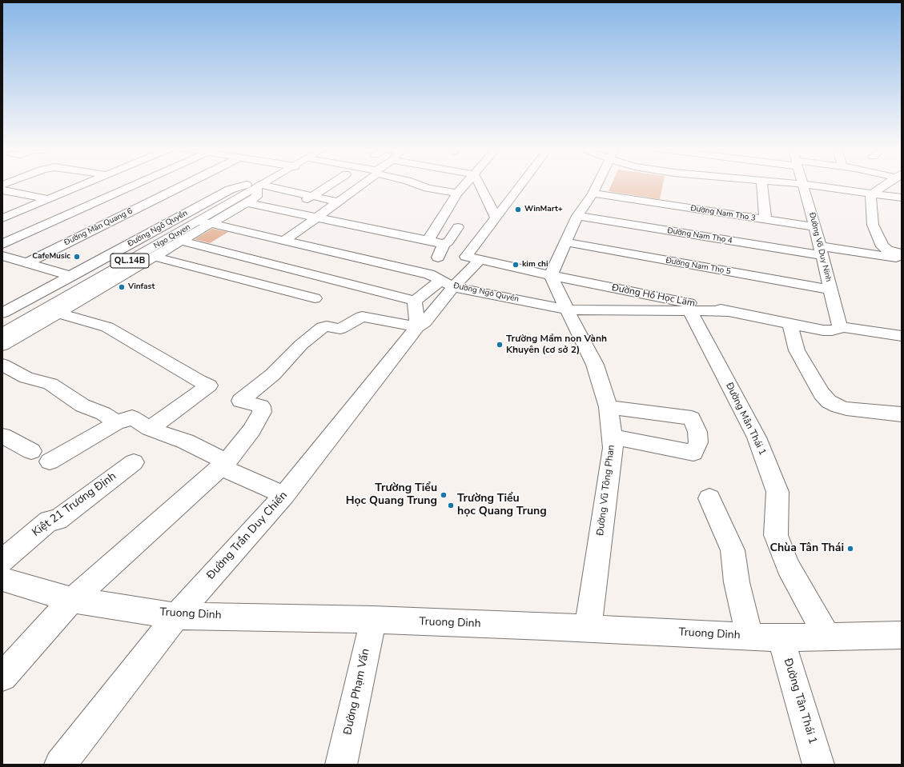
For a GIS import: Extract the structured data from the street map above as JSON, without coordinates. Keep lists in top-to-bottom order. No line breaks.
{"streets":{"main road":["Đường Nam Thọ 3","Đường Mân Quang 6","Đường Ngô Quyền","Đường Nam Thọ 4","Ngo Quyen","Đường Võ Duy Ninh","QL.14B","Đường Nam Thọ 5","Đường Hồ Học Lãm","Đường Mân Thái 1","Đường Vũ Tông Phan","Kiệt 21 Trương Định","Đường Trần Duy Chiến","Truong Dinh","Đường Phạm Vấn","Đường Tân Thái 1"]},"crossings":[["Đường Nam Thọ 3","Đường Võ Duy Ninh"],["Đường Ngô Quyền","Ngo Quyen"],["Đường Ngô Quyền","Đường Hồ Học Lãm"],["Đường Ngô Quyền","Đường Mân Thái 1"],["Đường Ngô Quyền","Đường Vũ Tông Phan"],["Đường Ngô Quyền","Đường Trần Duy Chiến"],["Đường Nam Thọ 4","Đường Võ Duy Ninh"],["Đường Võ Duy Ninh","Đường Nam Thọ 5"],["Đường Võ Duy Ninh","Đường Hồ Học Lãm"],["Đường Hồ Học Lãm","Đường Vũ Tông Phan"],["Đường Mân Thái 1","Truong Dinh"],["Đường Vũ Tông Phan","Truong Dinh"],["Đường Trần Duy Chiến","Truong Dinh"],["Truong Dinh","Đường Phạm Vấn"],["Truong Dinh","Đường Tân Thái 1"]],"places":["WinMart+","CafeMusic","kim chi","Vinfast","Trường Mầm non Vành Khuyên (cơ sở 2)","Trường Tiểu Học Quang Trung","Trường Tiểu học Quang Trung","Chùa Tân Thái"]}
